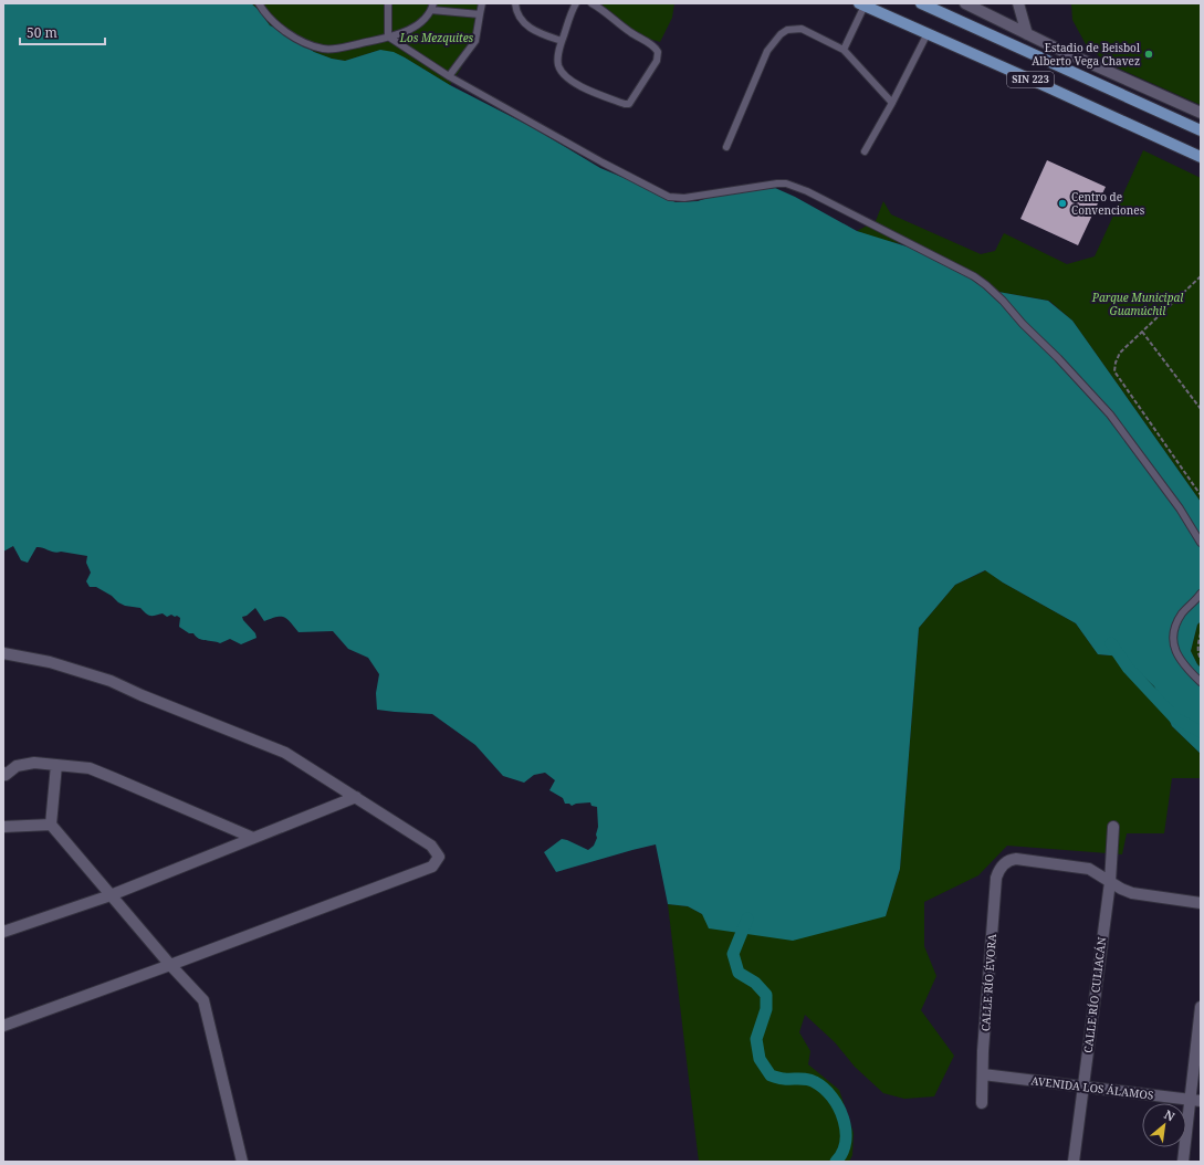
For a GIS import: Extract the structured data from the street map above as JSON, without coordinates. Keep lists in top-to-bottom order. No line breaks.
{"streets":{"main road":["SIN 223"],"street":["CALLE RÍO ÉVORA","CALLE RÍO CULIACÁN","AVENIDA LOS ÁLAMOS"]},"crossings":[["CALLE RÍO ÉVORA","CALLE RÍO CULIACÁN"],["CALLE RÍO ÉVORA","AVENIDA LOS ÁLAMOS"],["CALLE RÍO CULIACÁN","AVENIDA LOS ÁLAMOS"]],"parks":["Los Mezquites","Parque Municipal Guamúchil"],"places":["Estadio de Beisbol Alberto Vega Chavez","Centro de Convenciones"],"scale_bar":"50 m","north":"top right"}
